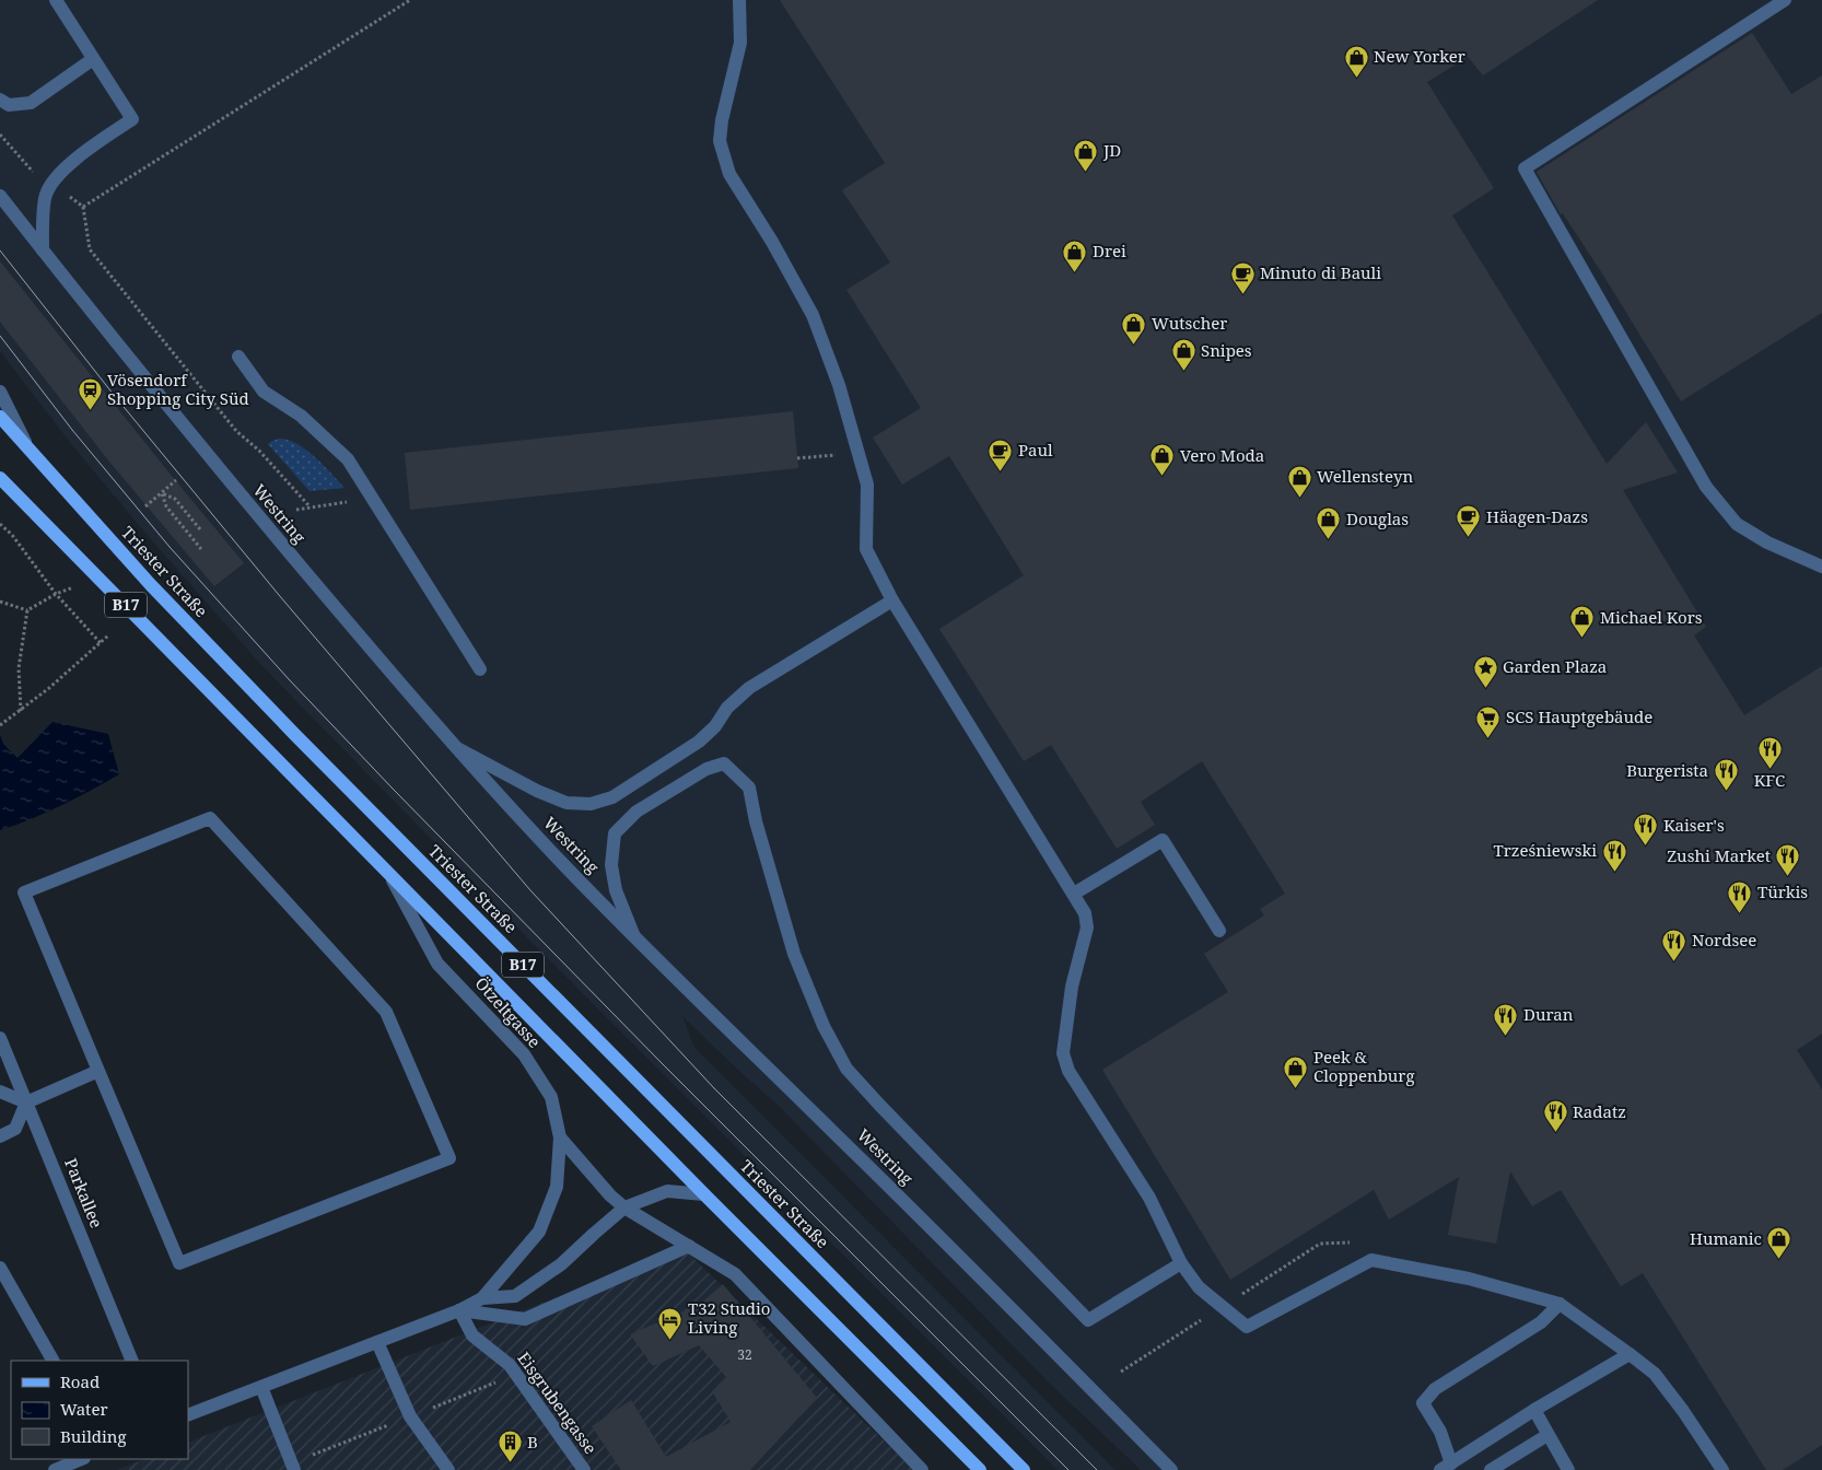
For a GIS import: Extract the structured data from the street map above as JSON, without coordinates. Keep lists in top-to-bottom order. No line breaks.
{"streets":{"main road":["Triester Straße","B17"],"street":["Westring","Ötzeltgasse","Parkallee","Eisgrubengasse"]},"crossings":[["B17","Ötzeltgasse"],["Ötzeltgasse","Eisgrubengasse"]],"places":{"shop":["New Yorker","JD","Drei","Wutscher","Snipes","Vero Moda","Wellensteyn","Douglas","Michael Kors","Peek & Cloppenburg","Humanic"],"cafe":["Minuto di Bauli","Paul","Häagen-Dazs"],"station":["Vösendorf Shopping City Süd"],"place":["Garden Plaza"],"supermarket":["SCS Hauptgebäude"],"restaurant":["KFC","Burgerista","Kaiser's","Trześniewski","Zushi Market","Türkis","Nordsee","Duran","Radatz"],"hotel":["T32 Studio Living"],"building":["B"]},"house_numbers":["32"],"legend":["Road","Water","Building"]}
